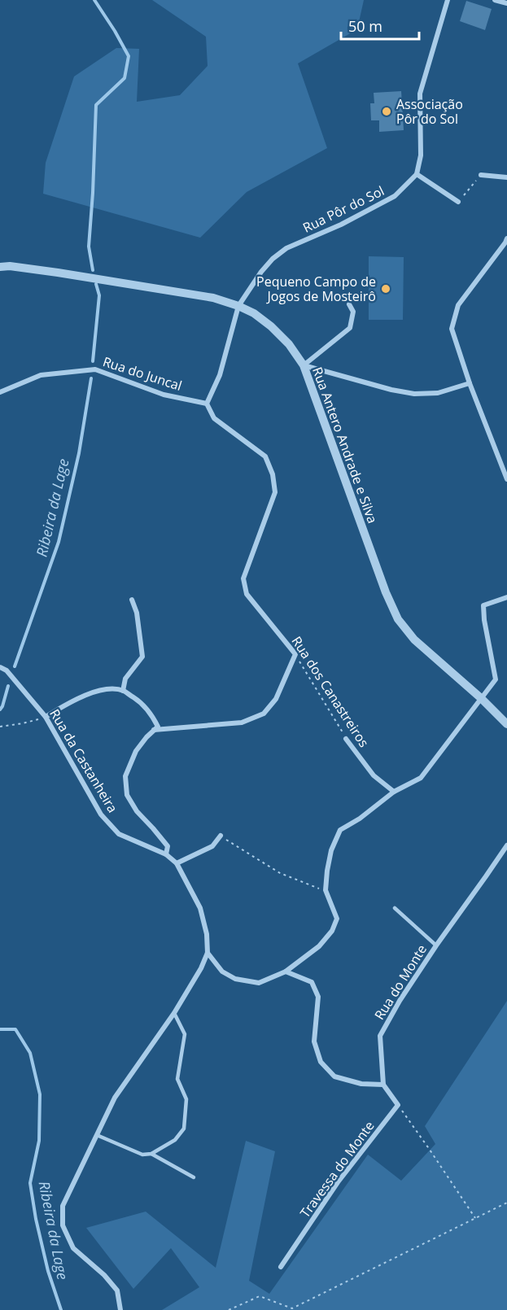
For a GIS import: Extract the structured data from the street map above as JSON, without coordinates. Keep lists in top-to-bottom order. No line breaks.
{"streets":{"street":["Rua Pôr do Sol","Rua do Juncal","Rua Antero Andrade e Silva","Rua dos Canastreiros","Rua da Castanheira","Rua do Monte","Travessa do Monte"]},"crossings":[["Rua Pôr do Sol","Rua Antero Andrade e Silva"],["Rua do Juncal","Rua dos Canastreiros"]],"water":["Ribeira da Lage"],"places":["Associação Pôr do Sol","Pequeno Campo de Jogos de Mosteirô"],"scale_bar":"50 m"}
